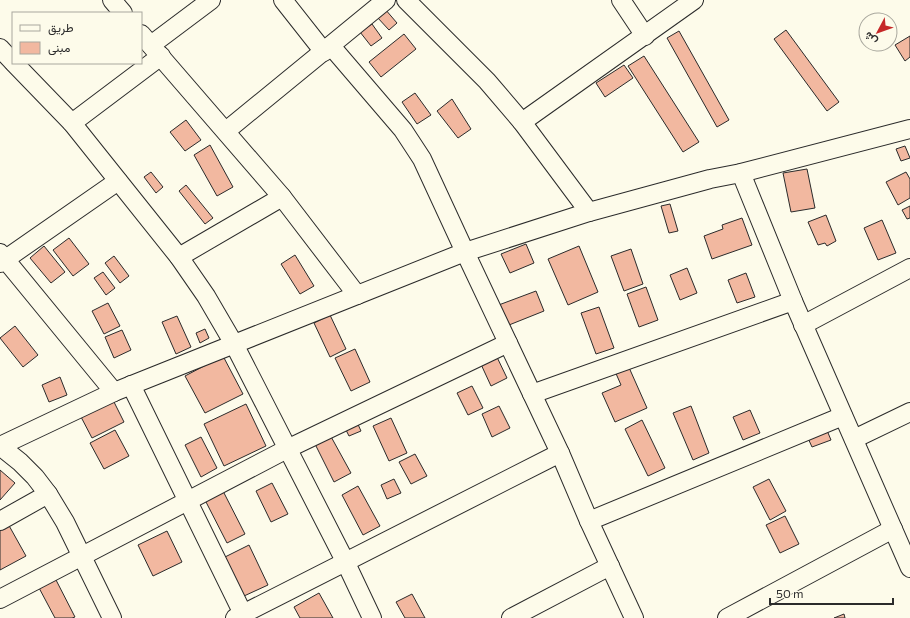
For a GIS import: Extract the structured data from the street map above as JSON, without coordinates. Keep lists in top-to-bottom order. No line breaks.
{"legend":["طريق","مبنى"],"scale_bar":"50 m","north":"bottom left"}
